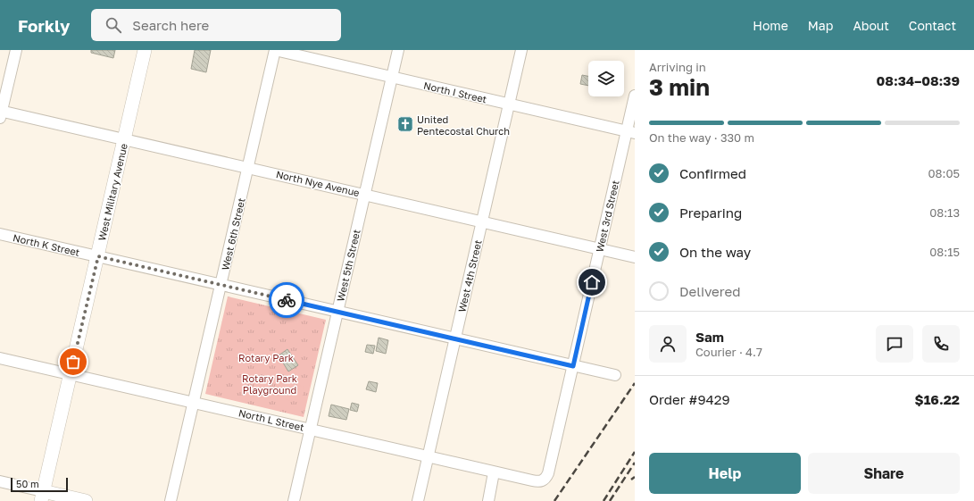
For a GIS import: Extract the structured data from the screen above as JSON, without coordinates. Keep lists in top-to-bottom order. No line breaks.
{"streets":{"main road":["West Military Avenue"],"street":["North I Street","North Nye Avenue","West 3rd Street","West 6th Street","North K Street","West 5th Street","West 4th Street","North L Street"]},"crossings":[["North I Street","West 3rd Street"],["North I Street","West 6th Street"],["North I Street","West 5th Street"],["North I Street","West 4th Street"],["North Nye Avenue","West Military Avenue"],["North Nye Avenue","West 3rd Street"],["North Nye Avenue","West 6th Street"],["North Nye Avenue","West 5th Street"],["North Nye Avenue","West 4th Street"],["West Military Avenue","North K Street"],["West Military Avenue","North L Street"],["West 3rd Street","North K Street"],["West 3rd Street","North L Street"],["West 6th Street","North K Street"],["West 6th Street","North L Street"],["North K Street","West 5th Street"],["North K Street","West 4th Street"],["West 5th Street","North L Street"],["West 4th Street","North L Street"]],"parks":["Rotary Park","Rotary Park Playground"],"places":{"church":["United Pentecostal Church"]},"scale_bar":"50 m","page":{"header":"Forkly","search":"Search here","nav":["Home","Map","About","Contact"],"heading":["3 min","Arriving in","08:34–08:39"],"panel":["Sam","Courier · 4.7","Order #9429","$16.22"],"bar":"On the way · 330 m","list":[["Confirmed","08:05"],["Preparing","08:13"],["On the way","08:15"],"Delivered"],"buttons":["Help","Share"],"scale":"50 m"}}
